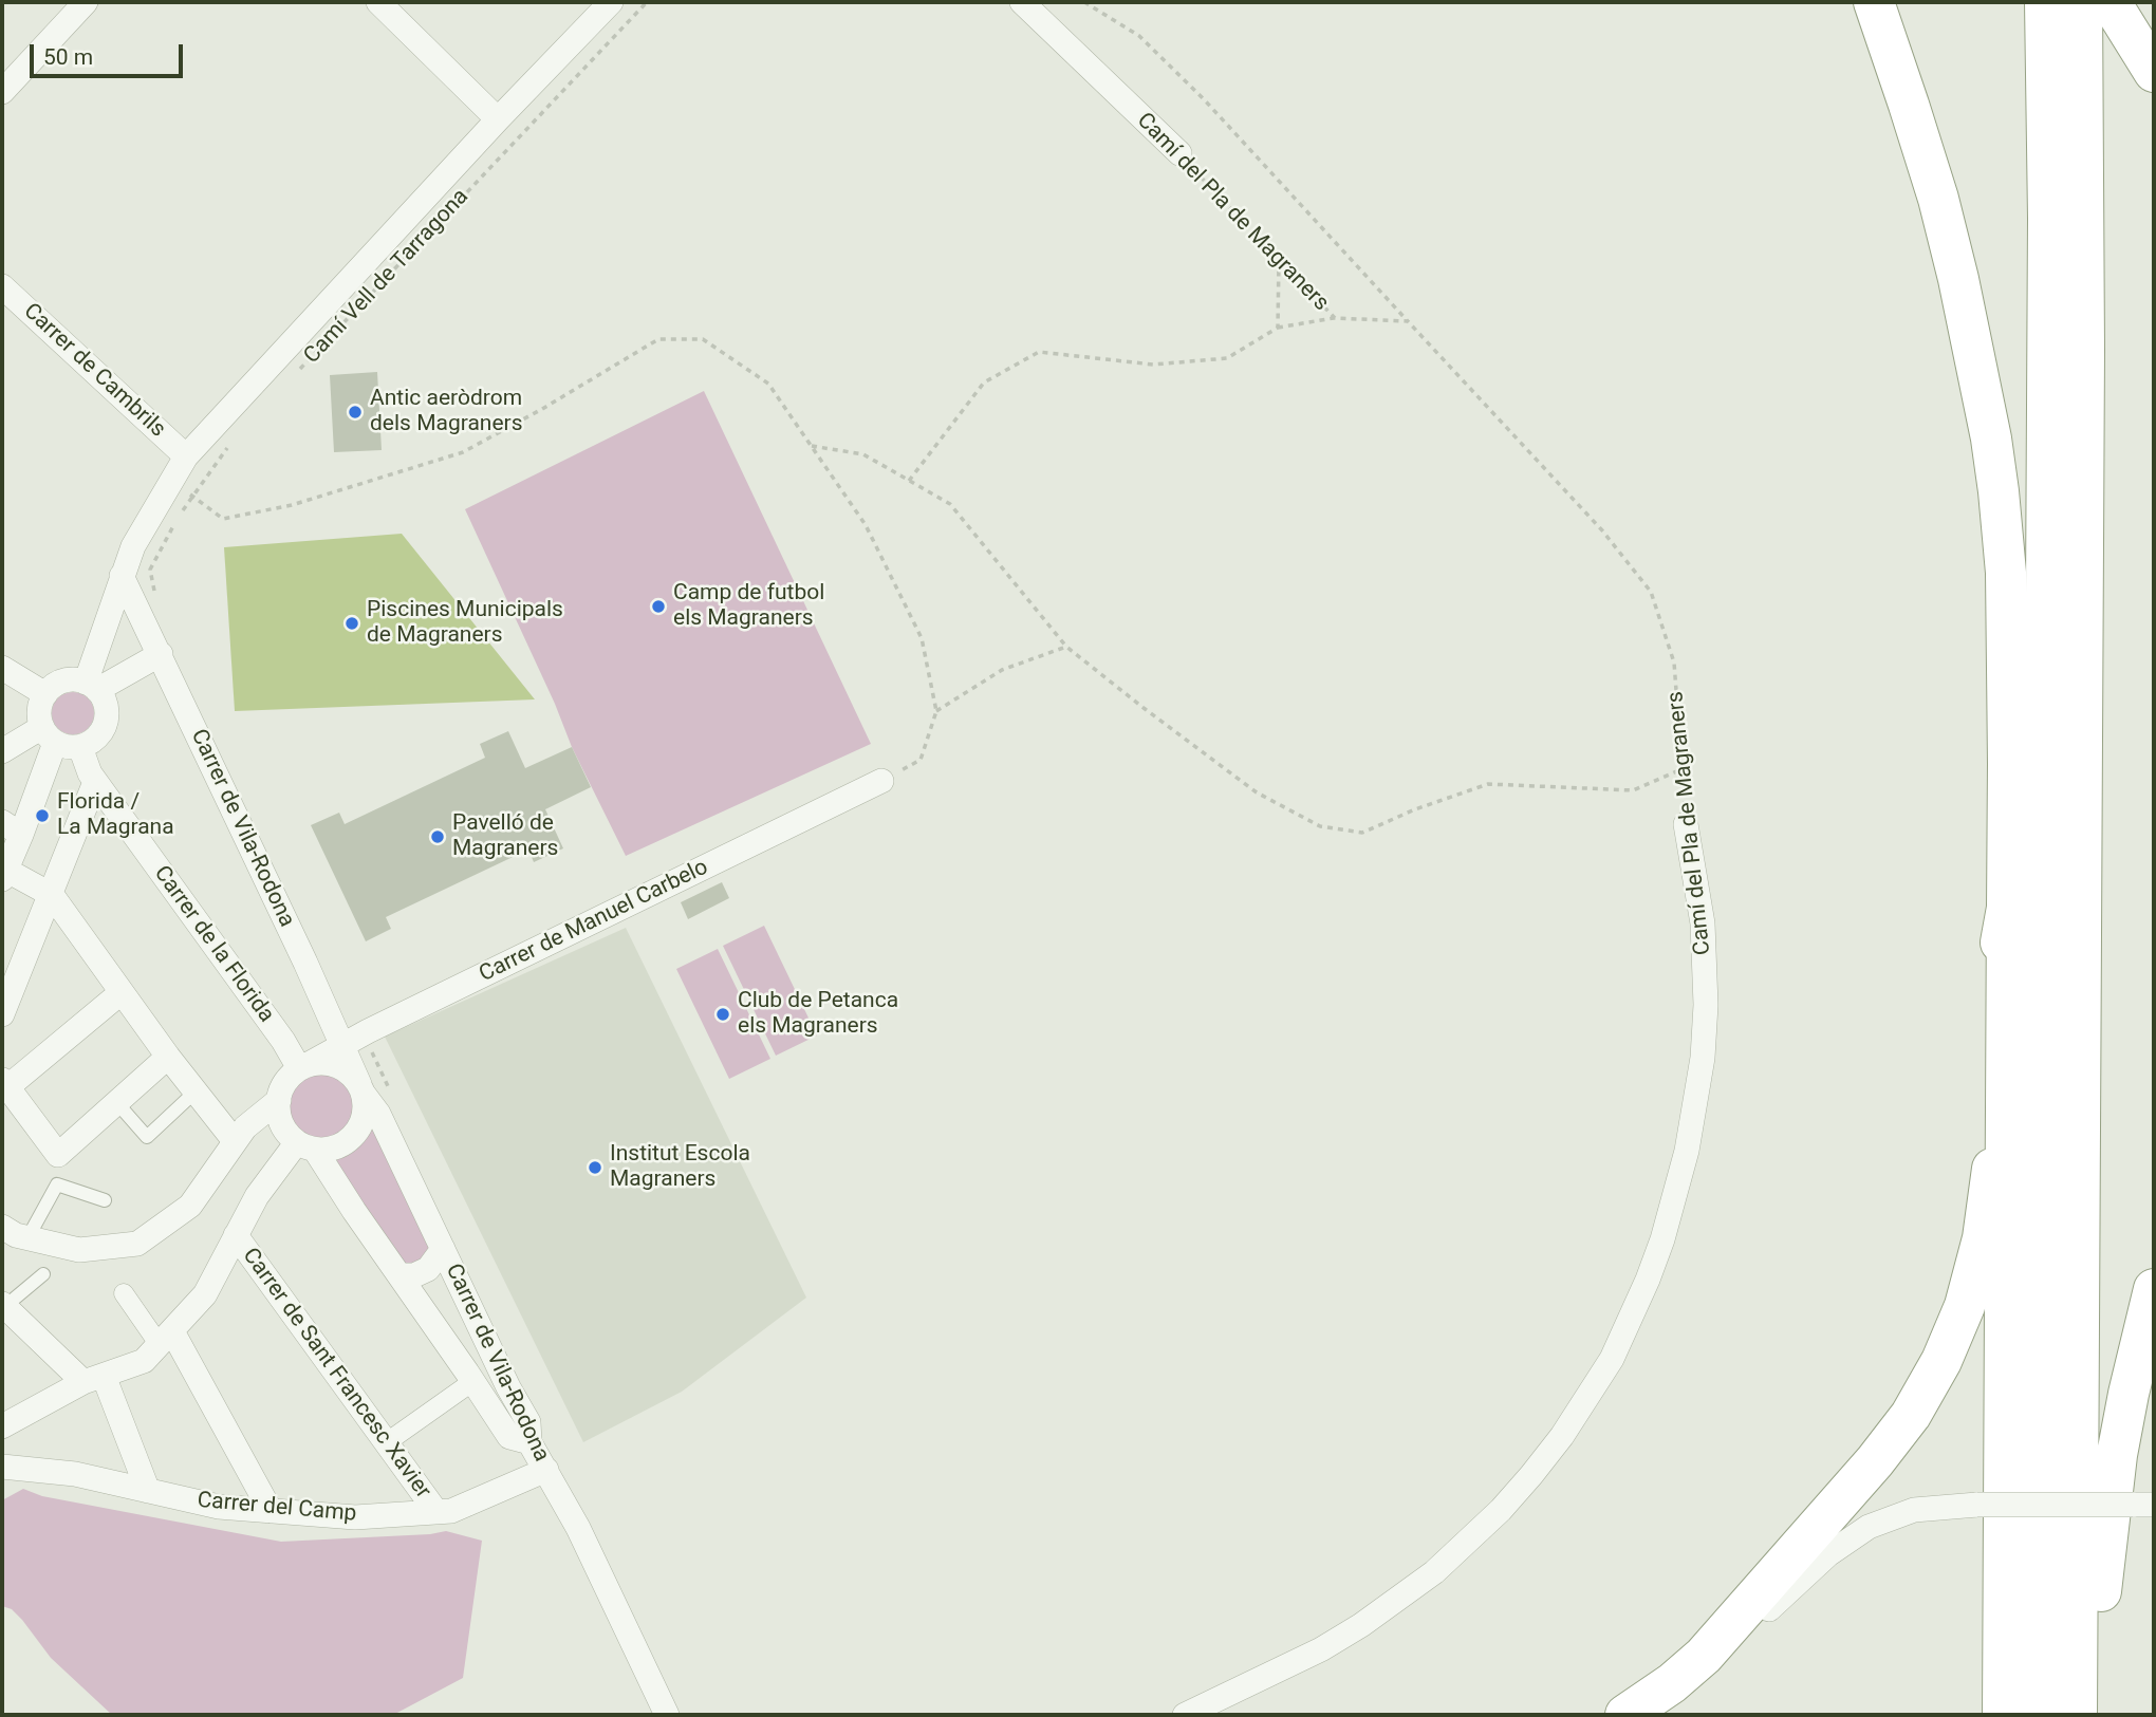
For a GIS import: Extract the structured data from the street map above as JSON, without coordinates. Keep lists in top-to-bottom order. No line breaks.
{"streets":{"street":["Camí del Pla de Magraners","Camí Vell de Tarragona","Carrer de Cambrils","Carrer de Vila-Rodona","Carrer de Manuel Carbelo","Carrer de la Florida","Carrer de Sant Francesc Xavier","Carrer del Camp"]},"crossings":[["Camí Vell de Tarragona","Carrer de Cambrils"],["Camí Vell de Tarragona","Carrer de Vila-Rodona"],["Camí Vell de Tarragona","Carrer de la Florida"],["Carrer de Vila-Rodona","Carrer de Manuel Carbelo"],["Carrer de Vila-Rodona","Carrer de la Florida"],["Carrer de Vila-Rodona","Carrer del Camp"],["Carrer de Manuel Carbelo","Carrer de la Florida"],["Carrer de Sant Francesc Xavier","Carrer del Camp"]],"places":["Antic aeròdrom dels Magraners","Camp de futbol els Magraners","Piscines Municipals de Magraners","Florida / La Magrana","Pavelló de Magraners","Club de Petanca els Magraners","Institut Escola Magraners"],"scale_bar":"50 m"}
